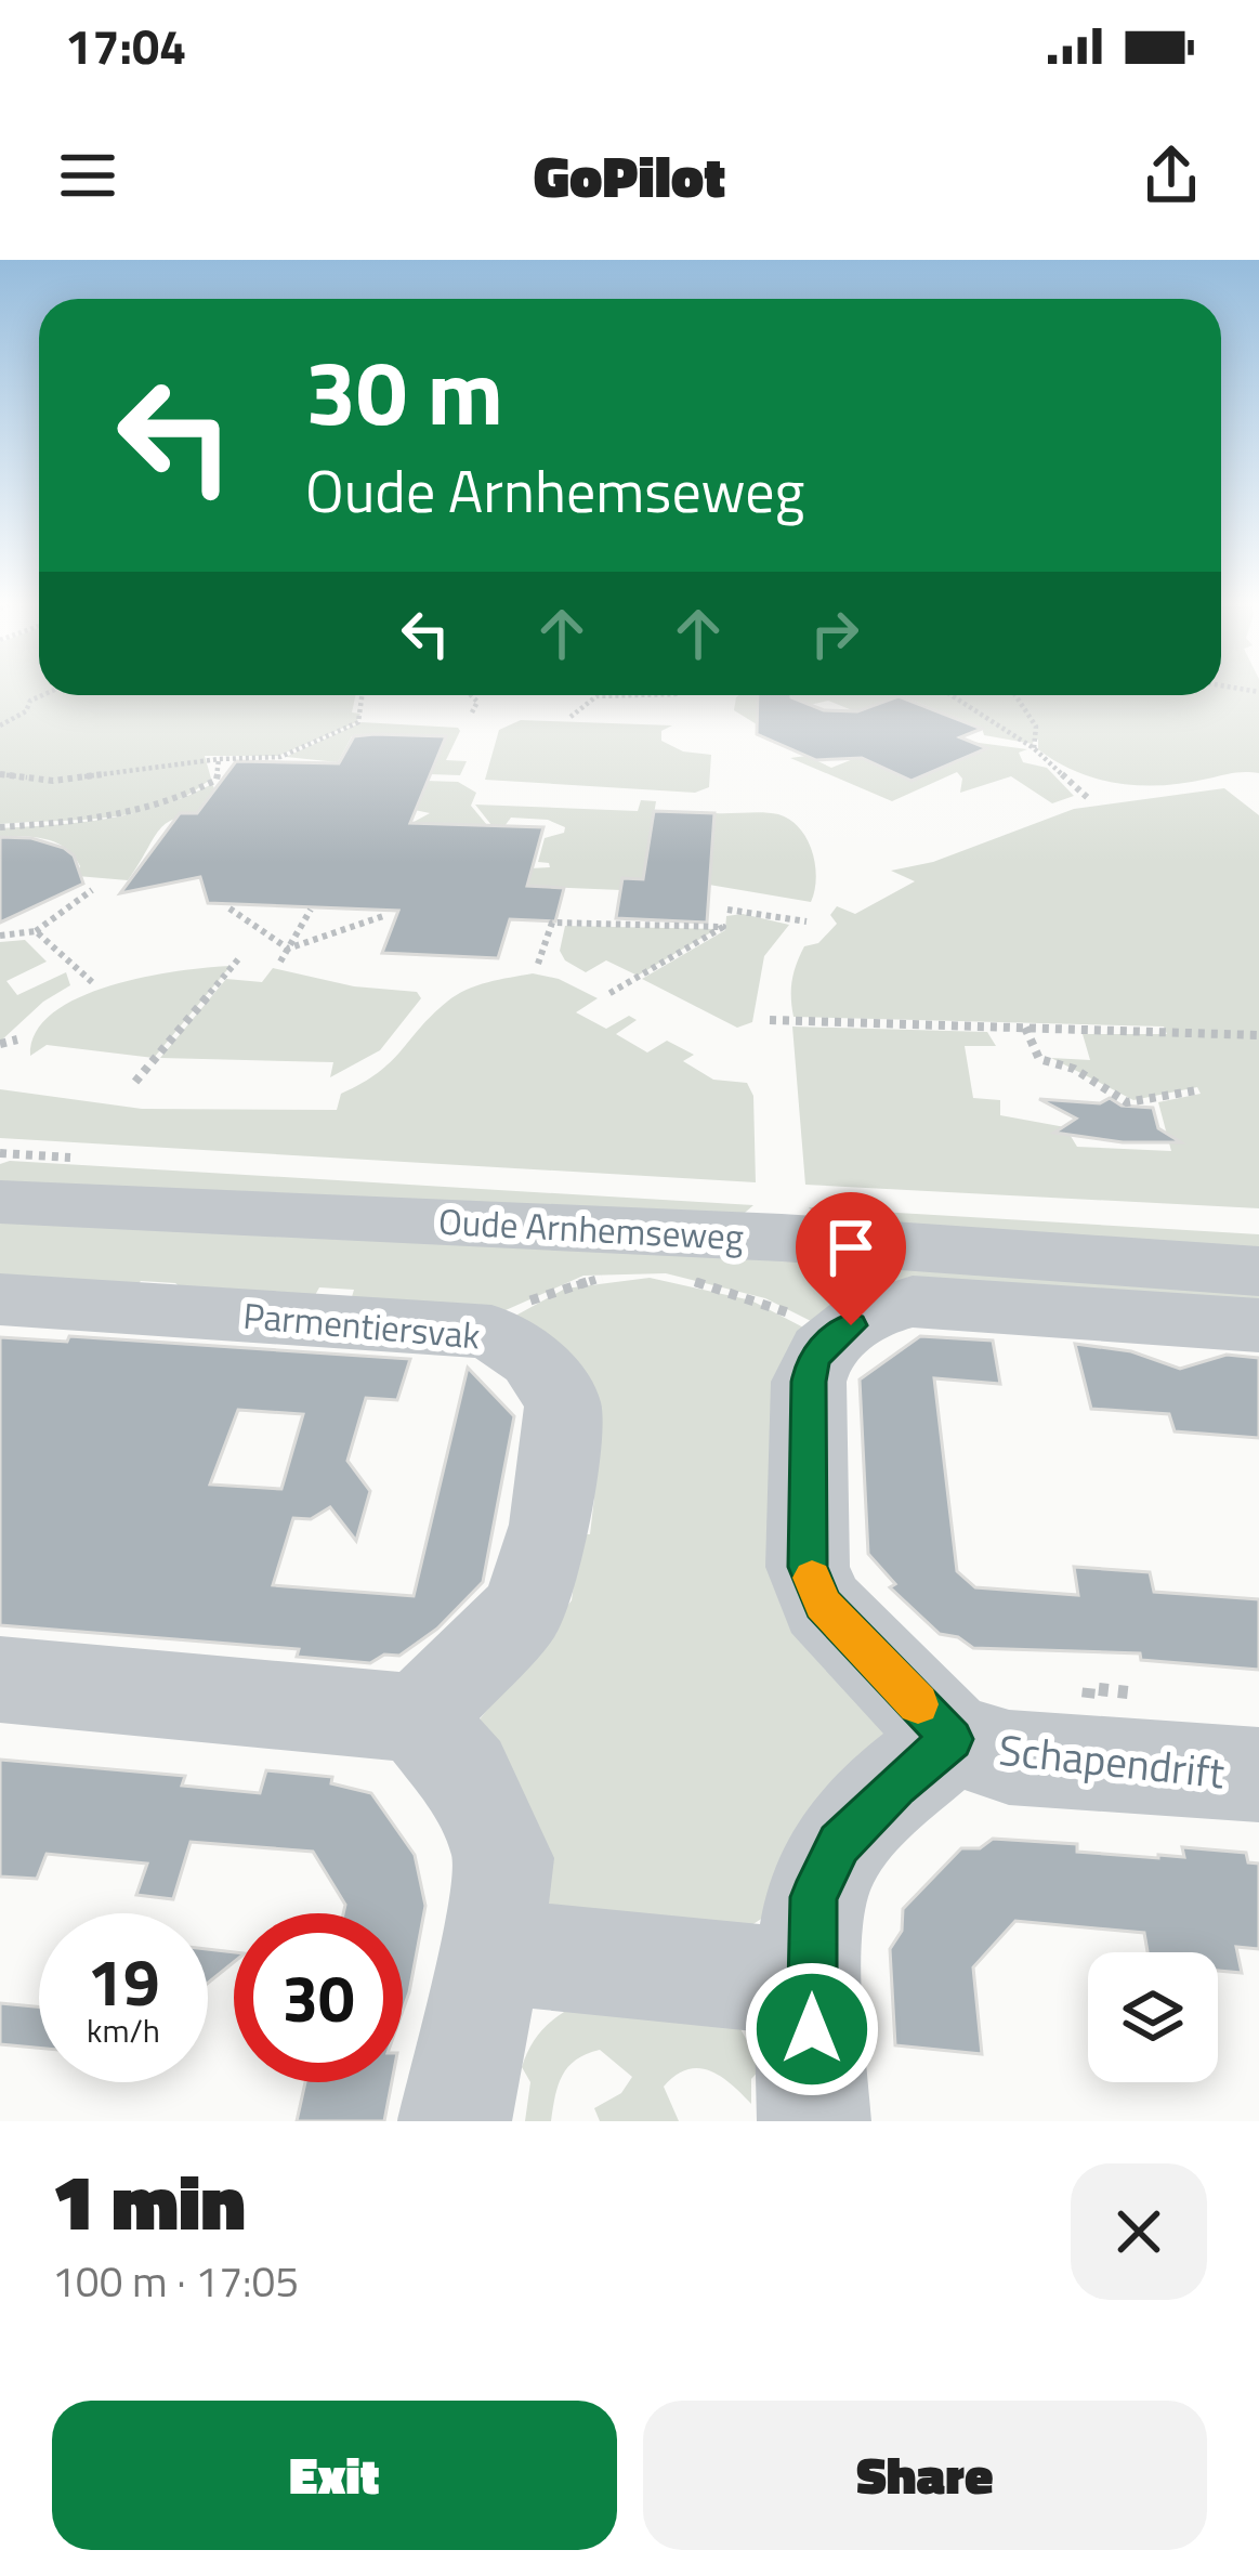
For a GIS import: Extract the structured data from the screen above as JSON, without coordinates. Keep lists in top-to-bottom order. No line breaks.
{"streets":{"street":["Oude Arnhemseweg","Parmentiersvak","Schapendrift"]},"page":{"status":"17:04","header":"GoPilot","turn":["30 m","Oude Arnhemseweg"],"speed":"19 km/h","limit":"30","heading":["1 min","100 m · 17:05"],"buttons":["Exit","Share"]}}
